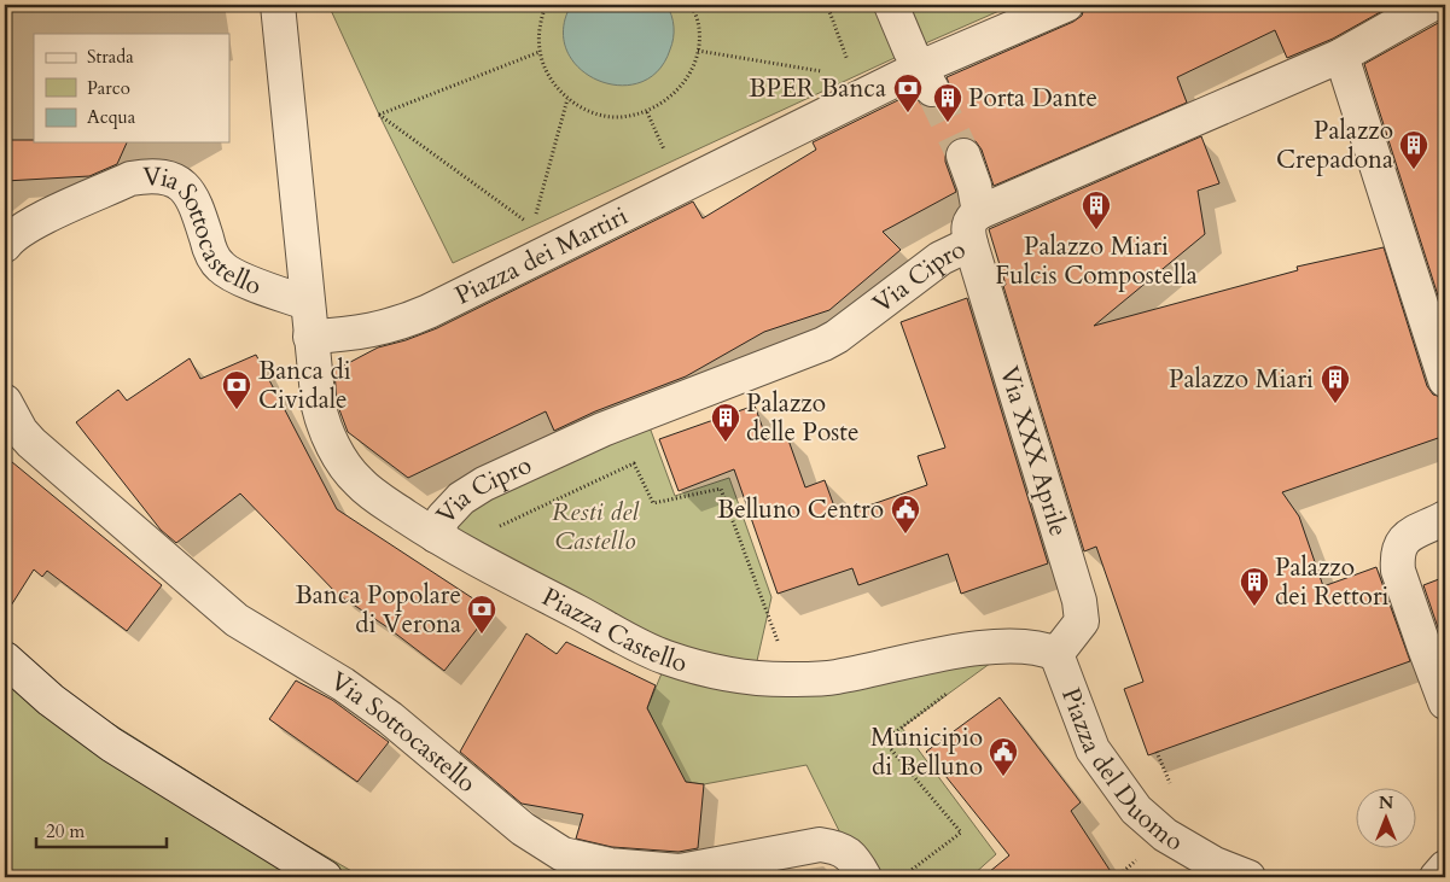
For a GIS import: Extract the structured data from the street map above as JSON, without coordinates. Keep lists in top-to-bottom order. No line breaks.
{"streets":{"street":["Via Sottocastello","Piazza dei Martiri","Via Cipro","Via XXX Aprile","Piazza Castello","Piazza del Duomo"]},"crossings":[["Piazza dei Martiri","Piazza Castello"],["Via Cipro","Via XXX Aprile"],["Via Cipro","Piazza Castello"],["Via XXX Aprile","Piazza Castello"],["Via XXX Aprile","Piazza del Duomo"],["Piazza Castello","Piazza del Duomo"]],"parks":["Resti del Castello"],"places":{"bank":["BPER Banca","Banca di Cividale","Banca Popolare di Verona"],"building":["Porta Dante","Palazzo Crepadona","Palazzo Miari Fulcis Compostella","Palazzo Miari","Palazzo delle Poste","Palazzo dei Rettori"],"public building":["Belluno Centro","Municipio di Belluno"]},"legend":["Strada","Parco","Acqua"],"scale_bar":"20 m","north":"top"}
